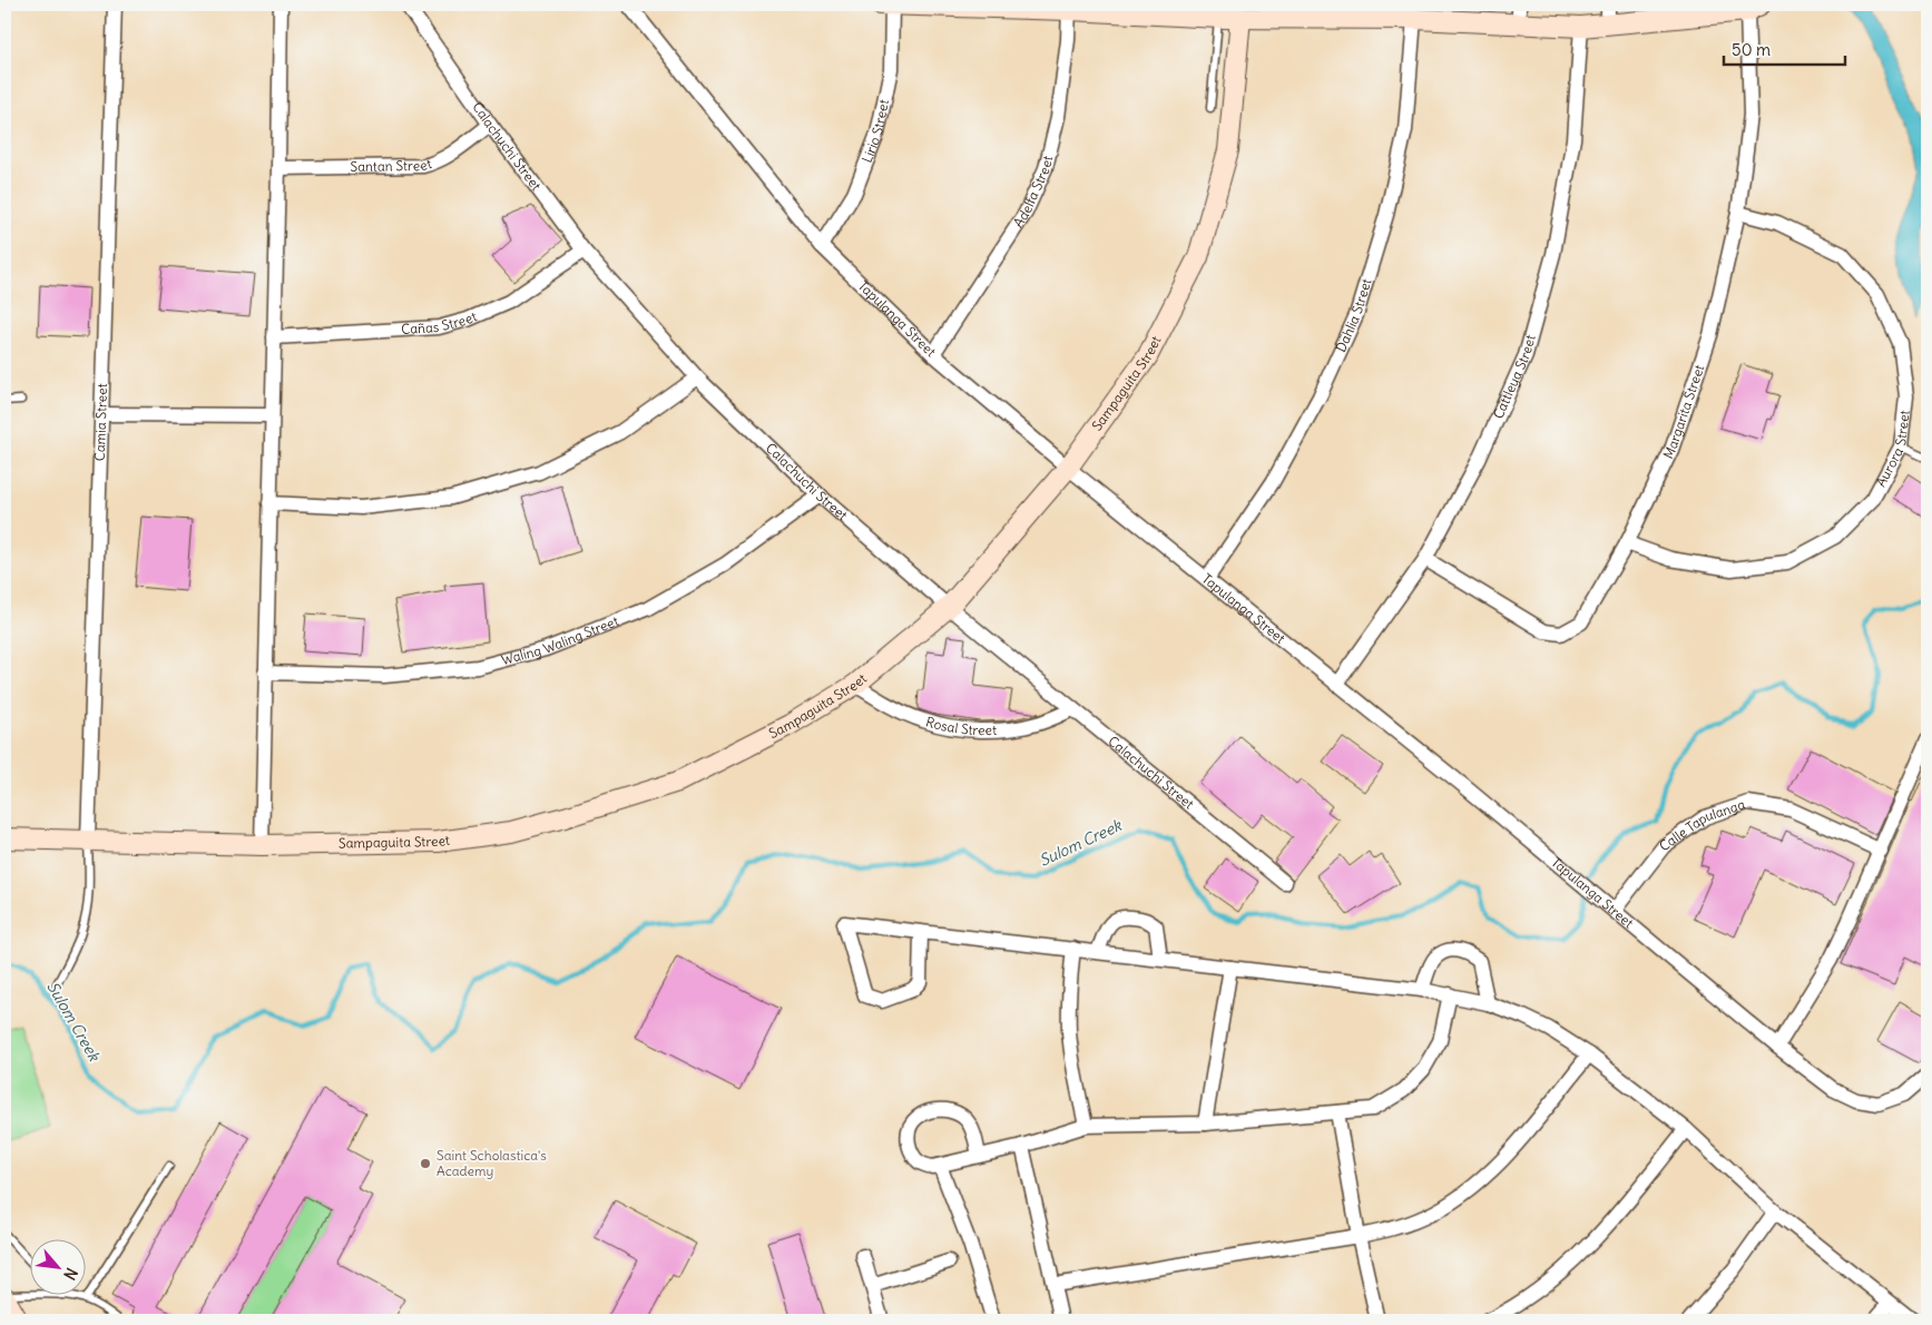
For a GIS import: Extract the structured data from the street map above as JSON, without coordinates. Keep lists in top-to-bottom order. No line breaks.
{"streets":{"street":["Lirio Street","Calachuchi Street","Santan Street","Adelfa Street","Dahlia Street","Tapulanga Street","Cañas Street","Cattleya Street","Sampaguita Street","Margarita Street","Camia Street","Aurora Street","Waling Waling Street","Rosal Street","Calle Tapulanga"]},"crossings":[["Lirio Street","Tapulanga Street"],["Calachuchi Street","Santan Street"],["Calachuchi Street","Cañas Street"],["Calachuchi Street","Sampaguita Street"],["Calachuchi Street","Waling Waling Street"],["Calachuchi Street","Rosal Street"],["Adelfa Street","Tapulanga Street"],["Dahlia Street","Tapulanga Street"],["Tapulanga Street","Cattleya Street"],["Tapulanga Street","Sampaguita Street"],["Tapulanga Street","Calle Tapulanga"],["Cattleya Street","Margarita Street"],["Sampaguita Street","Camia Street"],["Sampaguita Street","Rosal Street"],["Margarita Street","Aurora Street"]],"water":["Sulom Creek"],"places":["Saint Scholastica's Academy"],"scale_bar":"50 m","north":"bottom right"}
